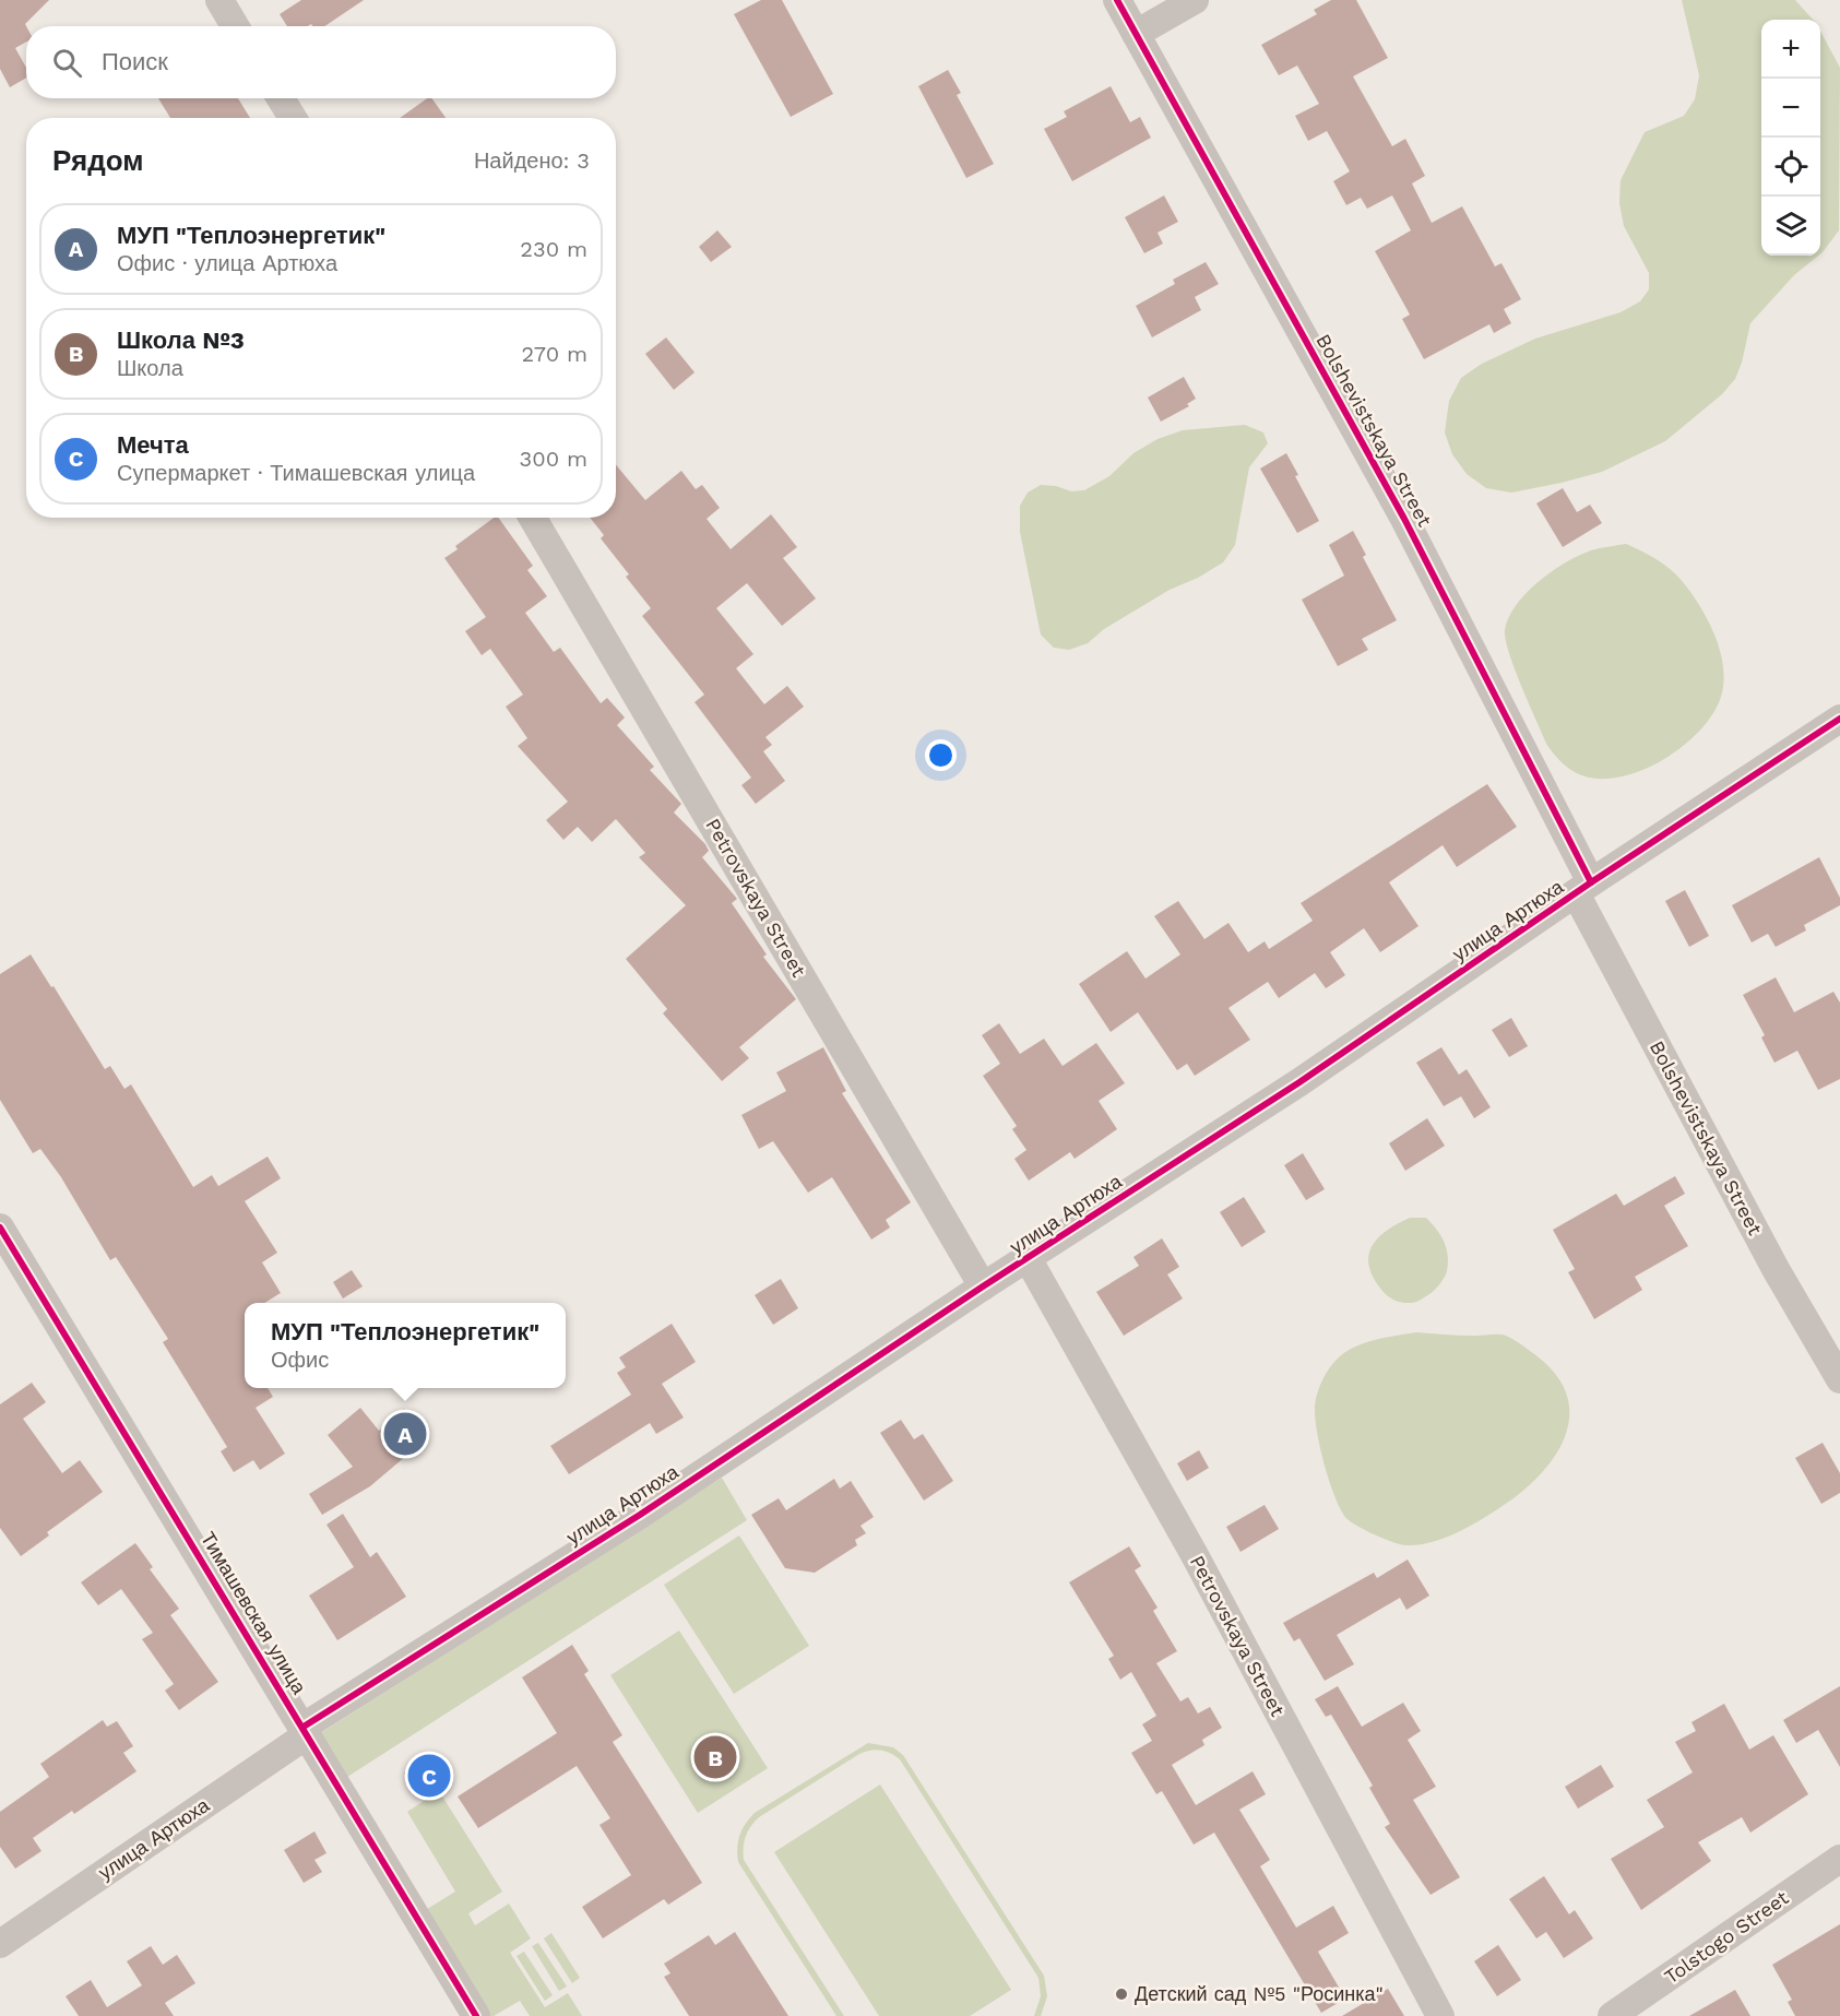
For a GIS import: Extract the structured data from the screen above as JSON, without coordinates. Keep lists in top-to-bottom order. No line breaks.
{"streets":{"street":["Bolshevistskaya Street","Petrovskaya Street","улица Артюха","Тимашевская улица","Tolstogo Street"]},"crossings":[["Bolshevistskaya Street","улица Артюха"],["Petrovskaya Street","улица Артюха"],["улица Артюха","Тимашевская улица"]],"places":["Детский сад №5 \"Росинка\""],"page":{"map_buttons":["+","−"],"search":"Поиск","heading":["Рядом","Найдено: 3"],"list":[{"mark":"A","name":"МУП \"Теплоэнергетик\"","note":"Офис · улица Артюха","value":"230 m"},{"mark":"B","name":"Школа №3","note":"Школа","value":"270 m"},{"mark":"C","name":"Мечта","note":"Супермаркет · Тимашевская улица","value":"300 m"}],"popup":["МУП \"Теплоэнергетик\"","Офис"],"pins":["A","B","C"]}}
